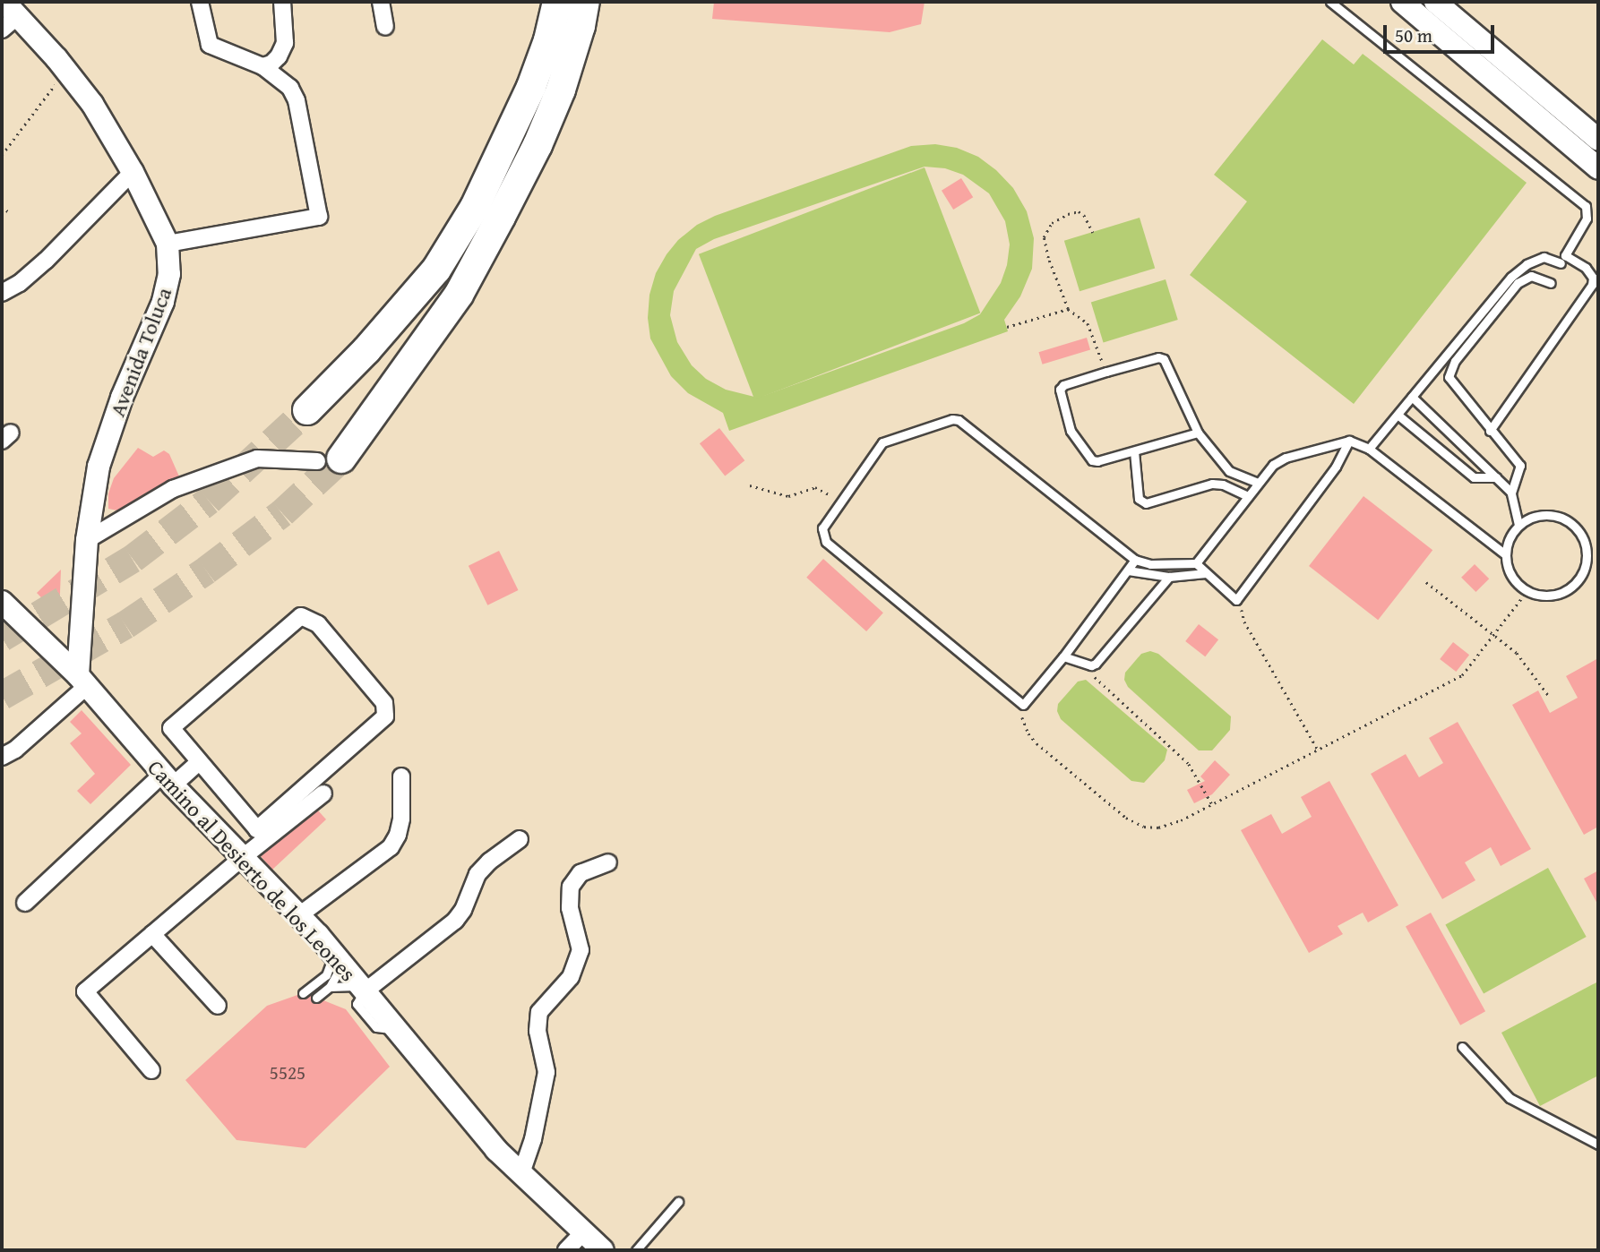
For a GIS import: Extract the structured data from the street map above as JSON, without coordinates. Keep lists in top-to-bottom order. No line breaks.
{"streets":{"street":["Avenida Toluca","Camino al Desierto de los Leones"]},"crossings":[["Avenida Toluca","Camino al Desierto de los Leones"]],"house_numbers":["5525"],"scale_bar":"50 m"}
